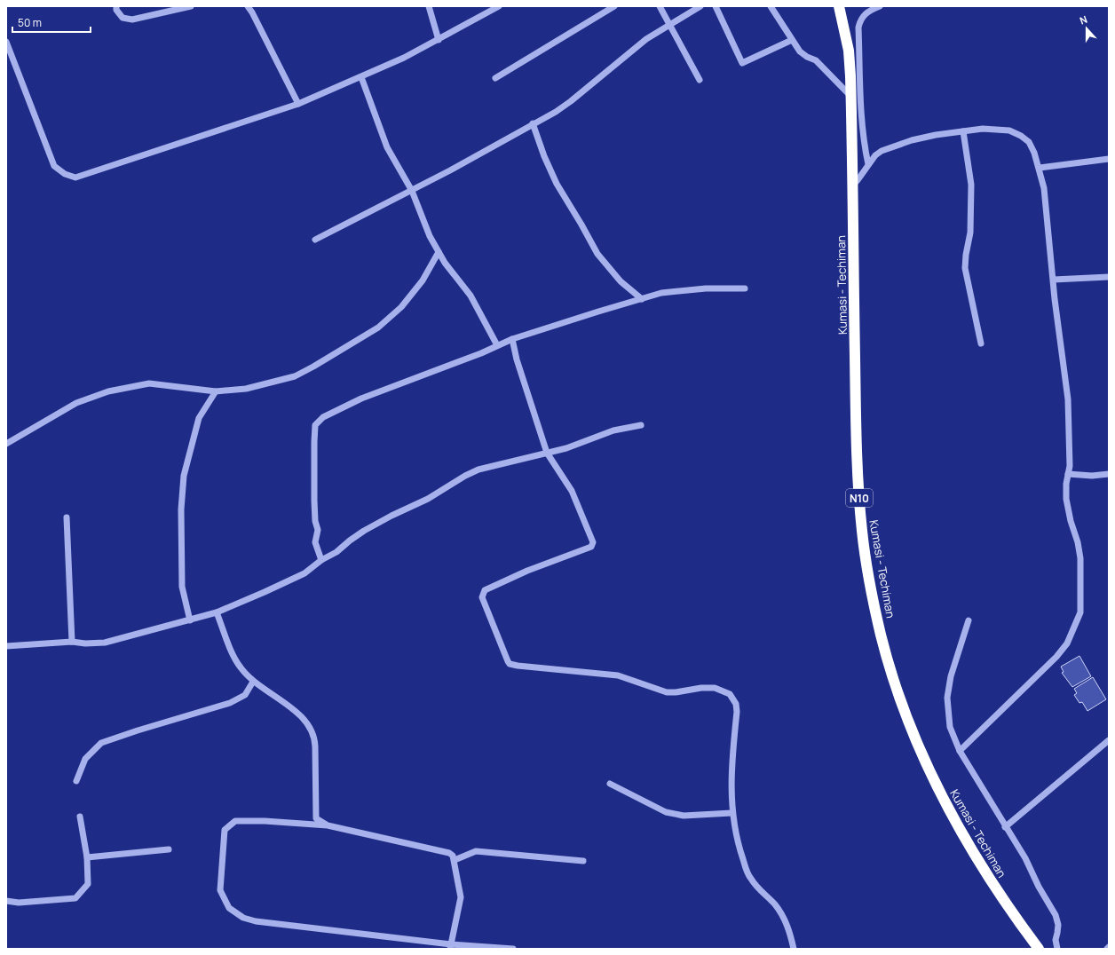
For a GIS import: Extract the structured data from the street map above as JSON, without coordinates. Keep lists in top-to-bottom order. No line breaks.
{"streets":{"highway":["Kumasi - Techiman","N10"]},"scale_bar":"50 m","north":"top"}
